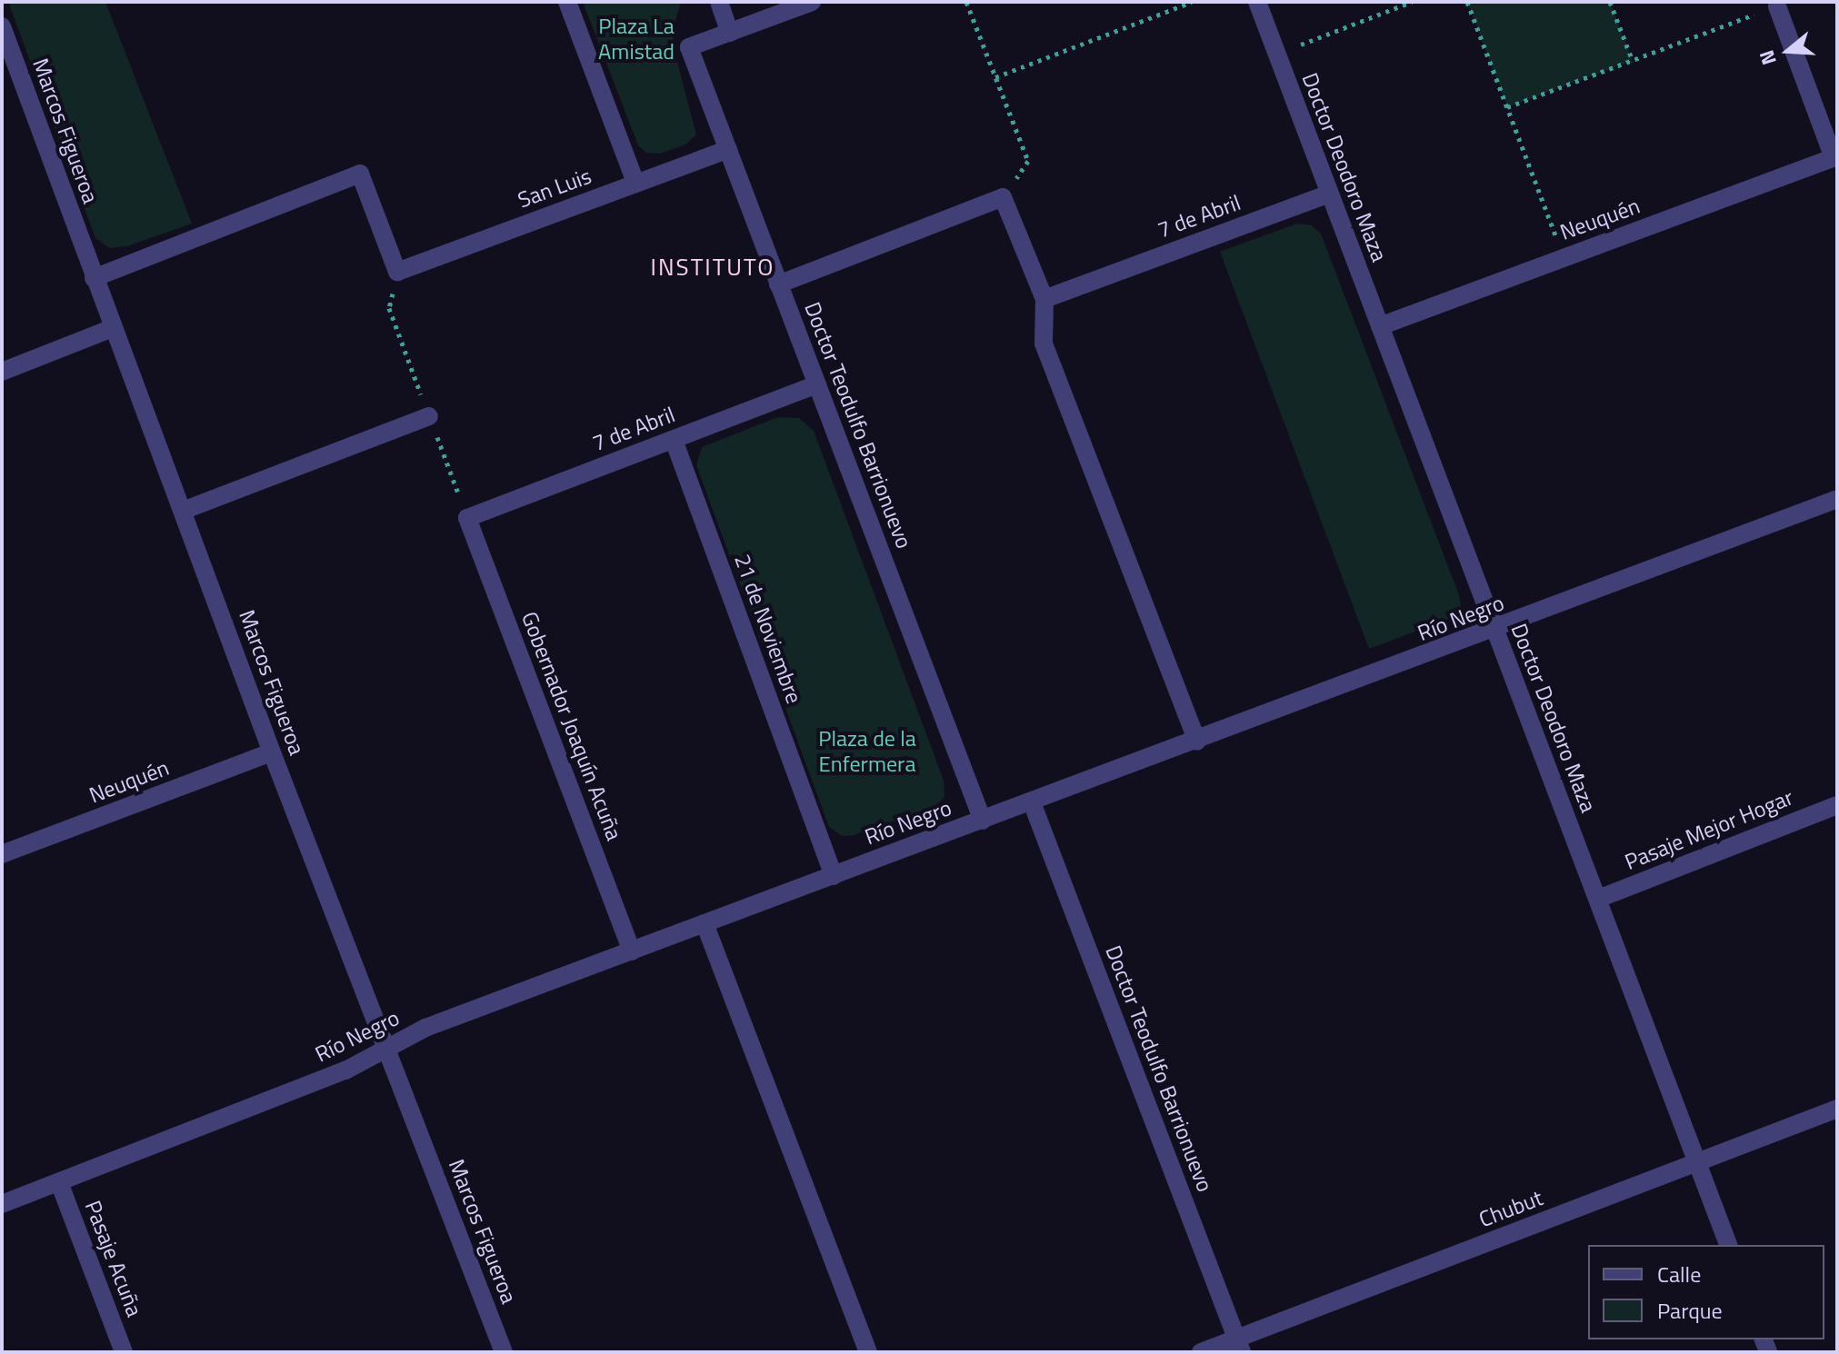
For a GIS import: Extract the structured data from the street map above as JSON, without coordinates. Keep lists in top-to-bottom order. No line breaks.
{"streets":{"street":["Marcos Figueroa","Doctor Deodoro Maza","San Luis","7 de Abril","Neuquén","Doctor Teodulfo Barrionuevo","Río Negro","21 de Noviembre","Gobernador Joaquín Acuña","Pasaje Mejor Hogar","Chubut","Pasaje Acuña"]},"crossings":[["Marcos Figueroa","San Luis"],["Marcos Figueroa","Neuquén"],["Marcos Figueroa","Río Negro"],["Doctor Deodoro Maza","7 de Abril"],["Doctor Deodoro Maza","Neuquén"],["Doctor Deodoro Maza","Río Negro"],["Doctor Deodoro Maza","Pasaje Mejor Hogar"],["Doctor Deodoro Maza","Chubut"],["San Luis","Doctor Teodulfo Barrionuevo"],["7 de Abril","Doctor Teodulfo Barrionuevo"],["7 de Abril","21 de Noviembre"],["7 de Abril","Gobernador Joaquín Acuña"],["Doctor Teodulfo Barrionuevo","Río Negro"],["Doctor Teodulfo Barrionuevo","Chubut"],["Río Negro","21 de Noviembre"],["Río Negro","Gobernador Joaquín Acuña"],["Río Negro","Pasaje Acuña"]],"districts":["INSTITUTO"],"parks":["Plaza La Amistad","Plaza de la Enfermera"],"legend":["Calle","Parque"],"north":"left"}
